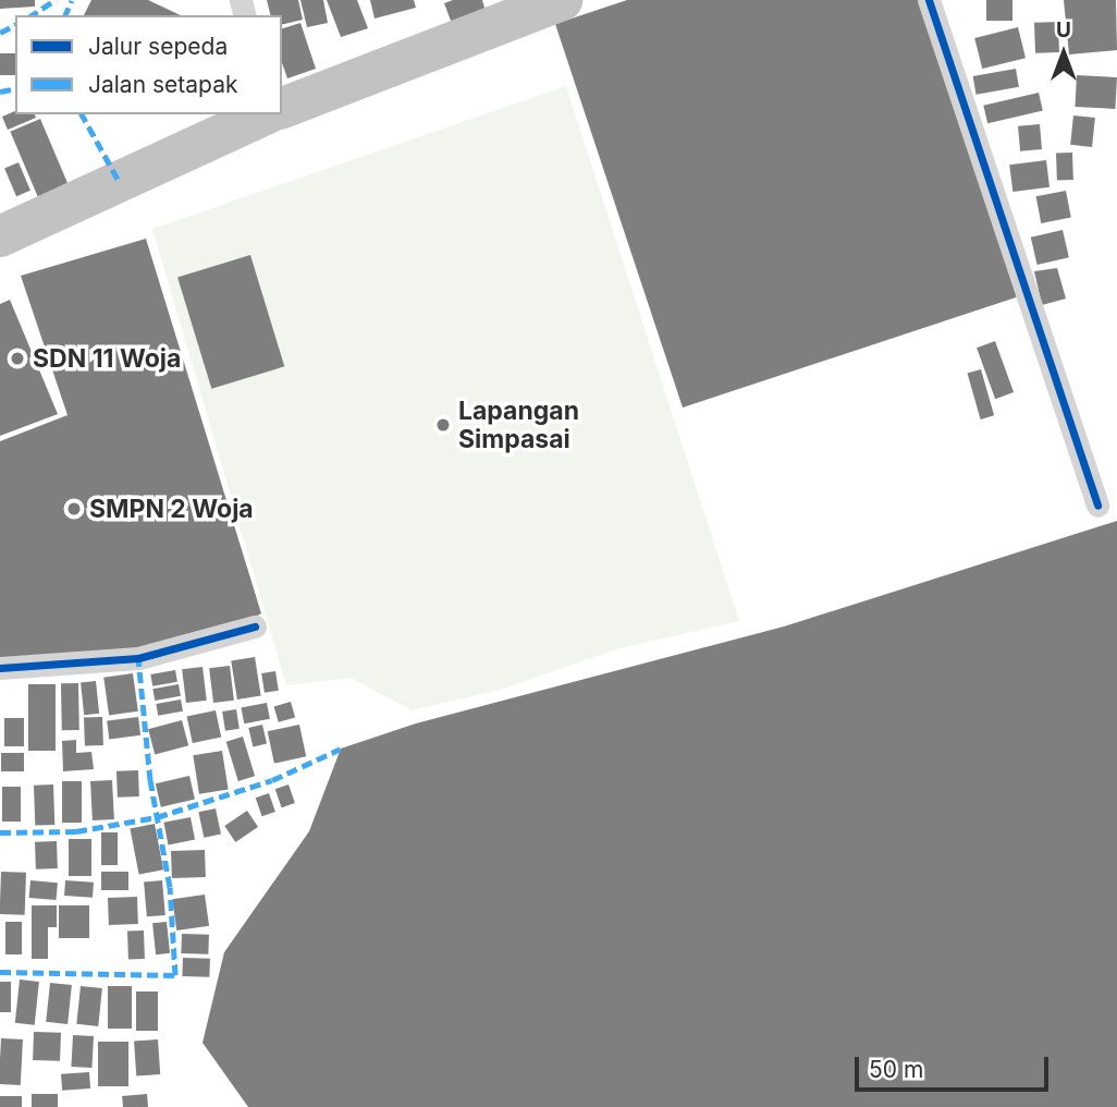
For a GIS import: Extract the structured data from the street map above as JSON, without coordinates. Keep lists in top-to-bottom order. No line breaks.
{"places":["SDN 11 Woja","Lapangan Simpasai","SMPN 2 Woja"],"legend":["Jalur sepeda","Jalan setapak"],"scale_bar":"50 m","north":"top"}
